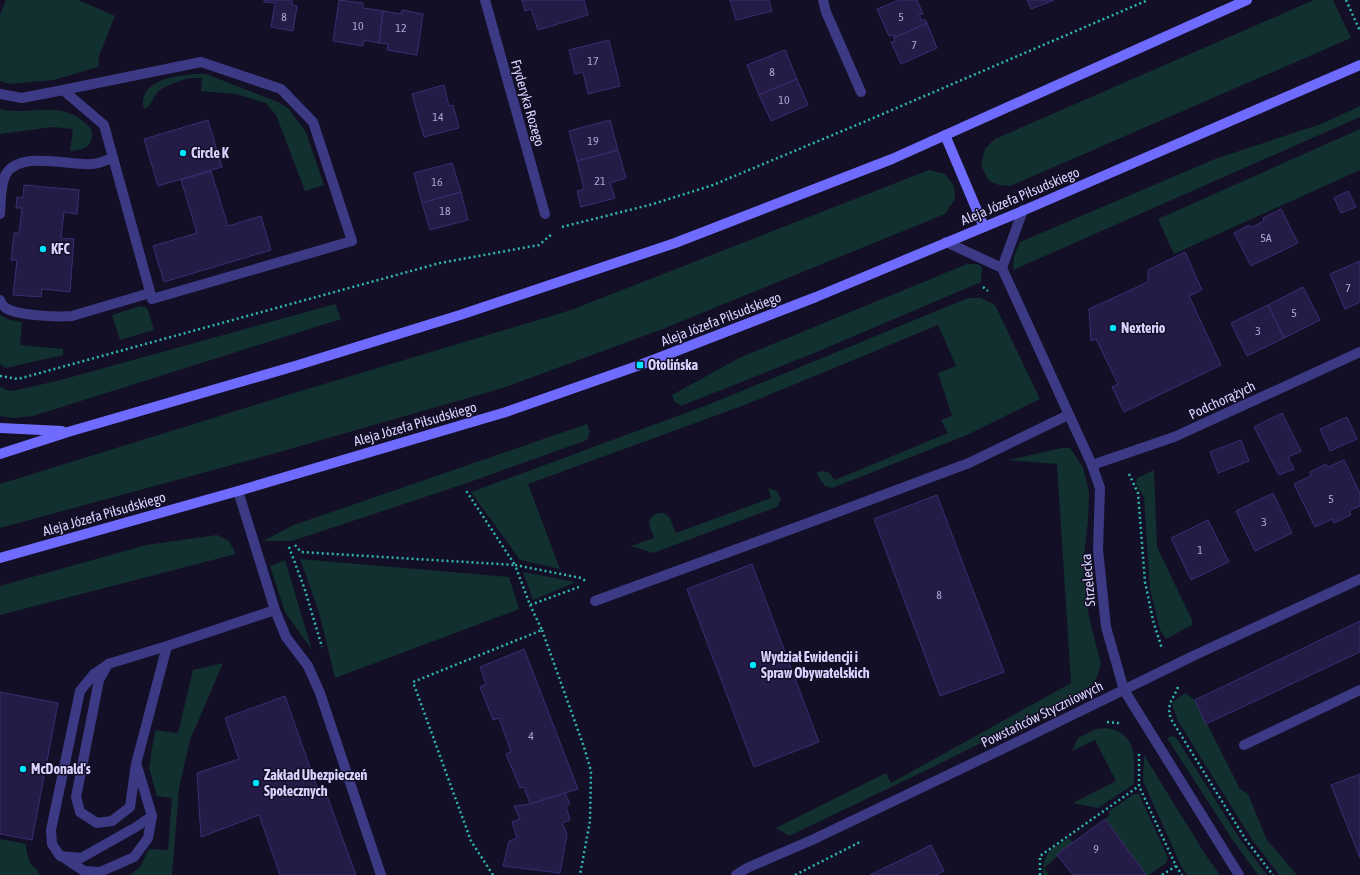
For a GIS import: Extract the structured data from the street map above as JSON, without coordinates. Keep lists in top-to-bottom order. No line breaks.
{"streets":{"main road":["Aleja Józefa Piłsudskiego"],"street":["Fryderyka Rozego","Podchorążych","Strzelecka","Powstańców Styczniowych"]},"crossings":[["Podchorążych","Strzelecka"],["Strzelecka","Powstańców Styczniowych"]],"places":{"other":["Circle K","KFC","Nexterio","Wydział Ewidencji i Spraw Obywatelskich","McDonald's","Zakład Ubezpieczeń Społecznych"],"transit":["Otolińska"]},"house_numbers":["8","5","10","12","7","17","8","10","14","19","21","16","18","5A","7","5","3","5","3","1","8","4","9"]}
